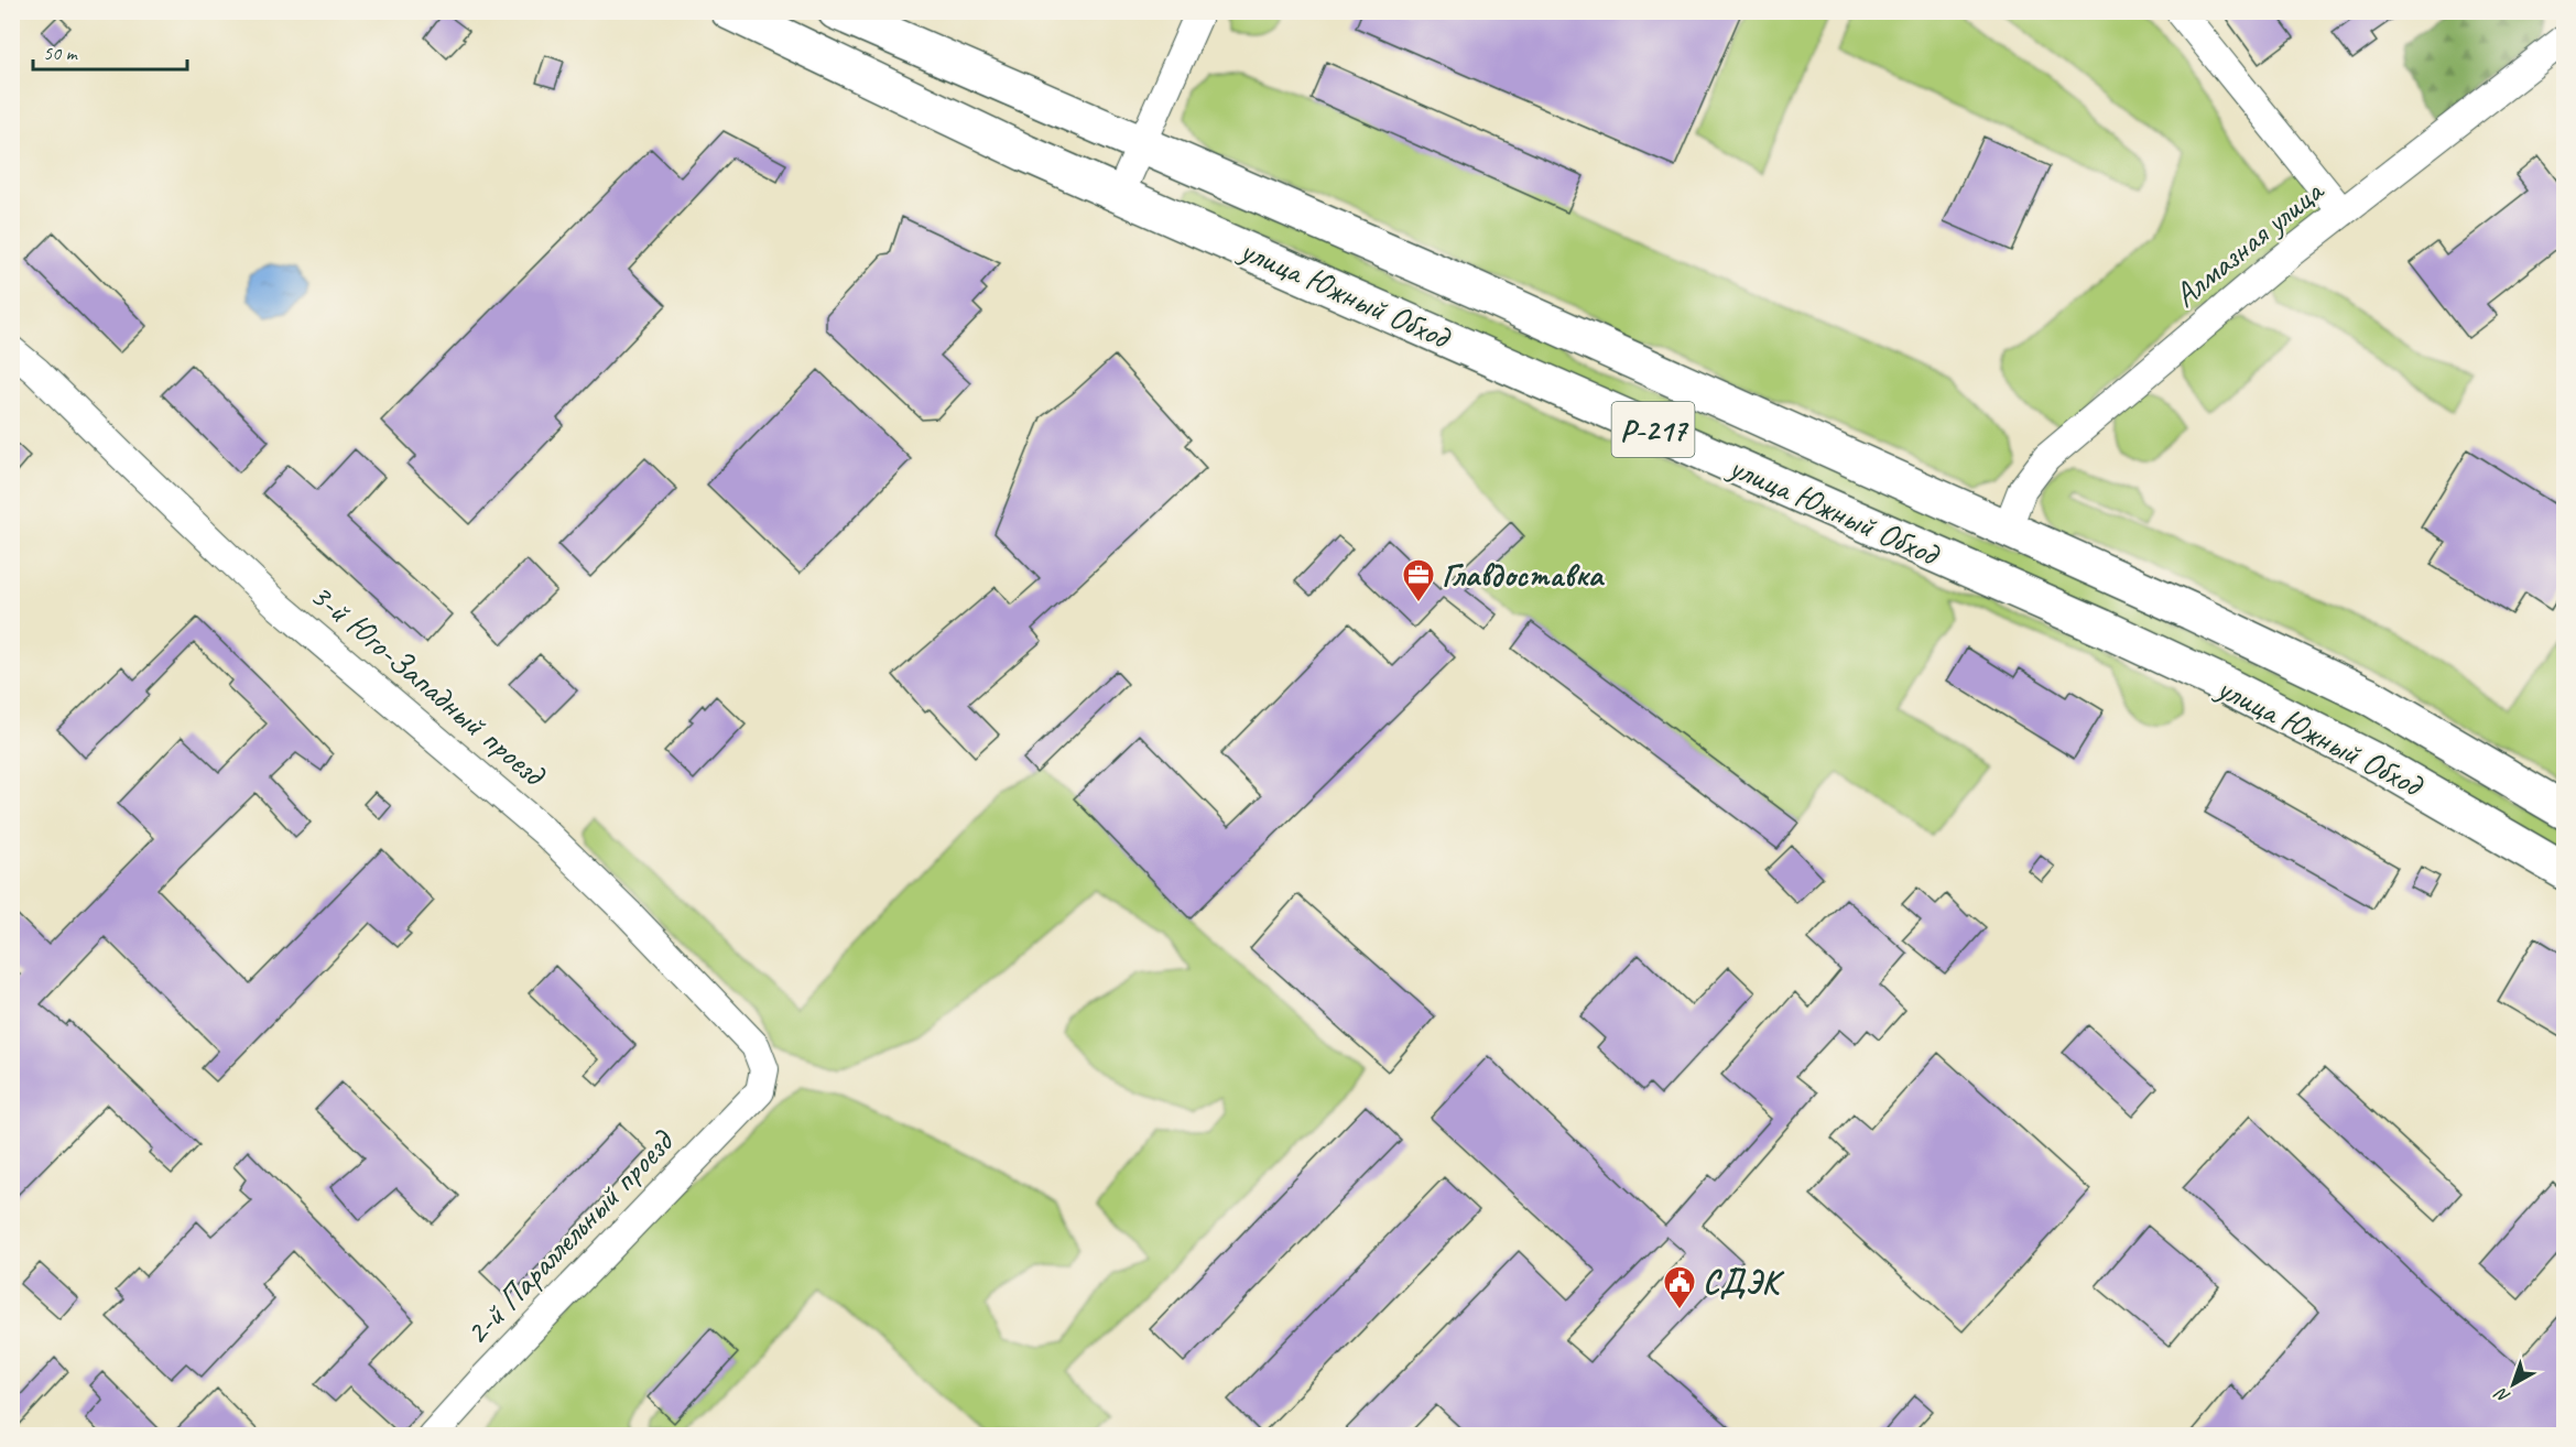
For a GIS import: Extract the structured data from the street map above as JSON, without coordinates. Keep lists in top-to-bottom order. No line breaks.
{"streets":{"main road":["улица Южный Обход","Р-217"],"street":["Алмазная улица","3-й Юго-Западный проезд","2-й Параллельный проезд"]},"crossings":[["Алмазная улица","улица Южный Обход"],["3-й Юго-Западный проезд","2-й Параллельный проезд"]],"places":{"office":["Главдоставка"],"public building":["СДЭК"]},"scale_bar":"50 m","north":"bottom left"}
